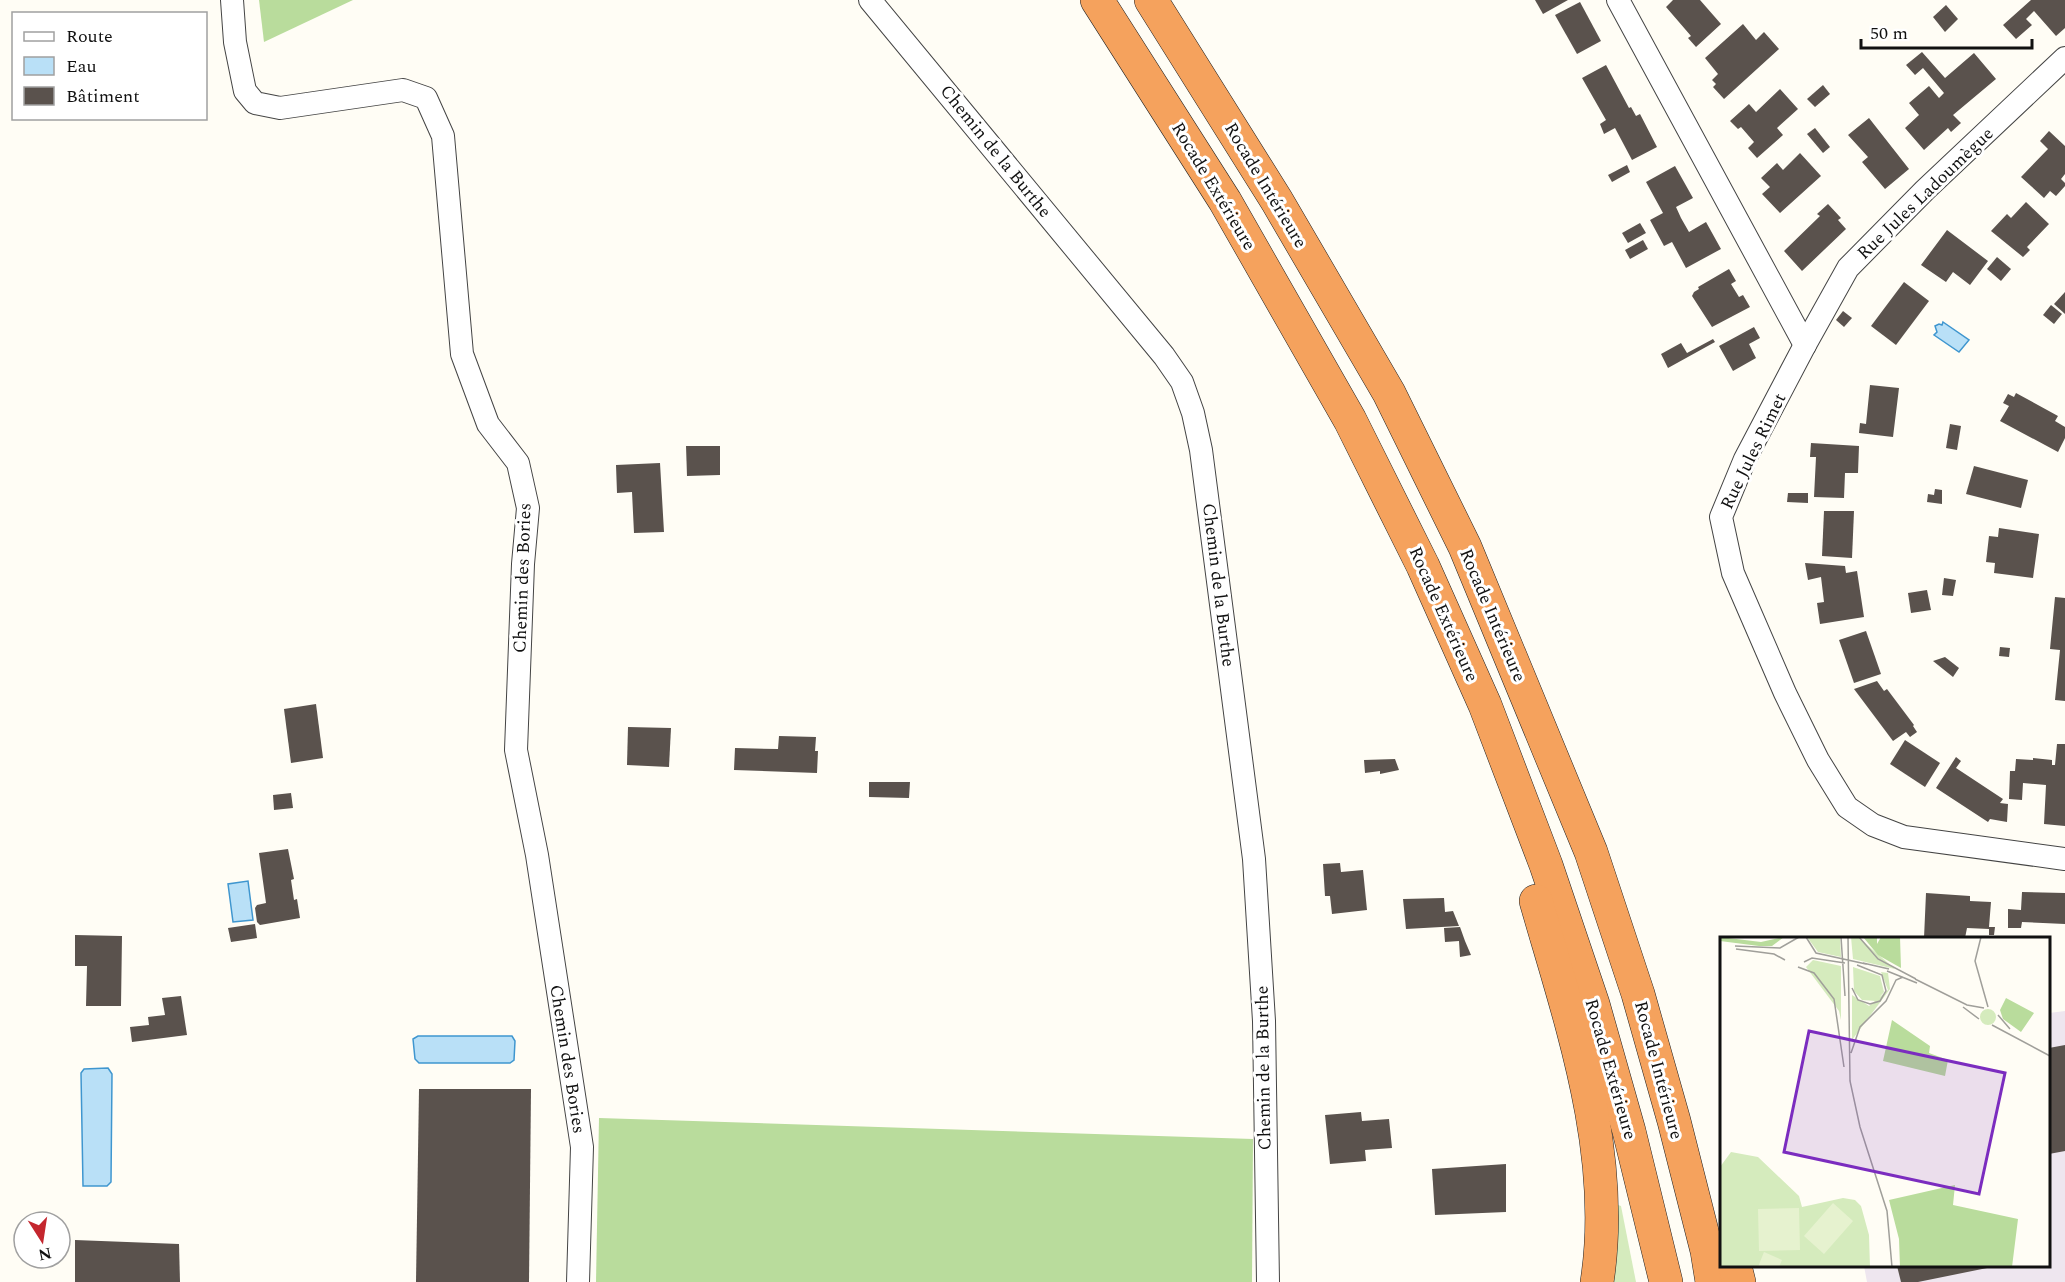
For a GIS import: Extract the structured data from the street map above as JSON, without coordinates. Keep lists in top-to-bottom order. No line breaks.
{"streets":{"highway":["Rocade Intérieure","Rocade Extérieure"],"street":["Chemin de la Burthe","Rue Jules Ladoumègue","Rue Jules Rimet","Chemin des Bories"]},"crossings":[["Rue Jules Ladoumègue","Rue Jules Rimet"]],"legend":["Route","Eau","Bâtiment"],"scale_bar":"50 m","north":"bottom"}
